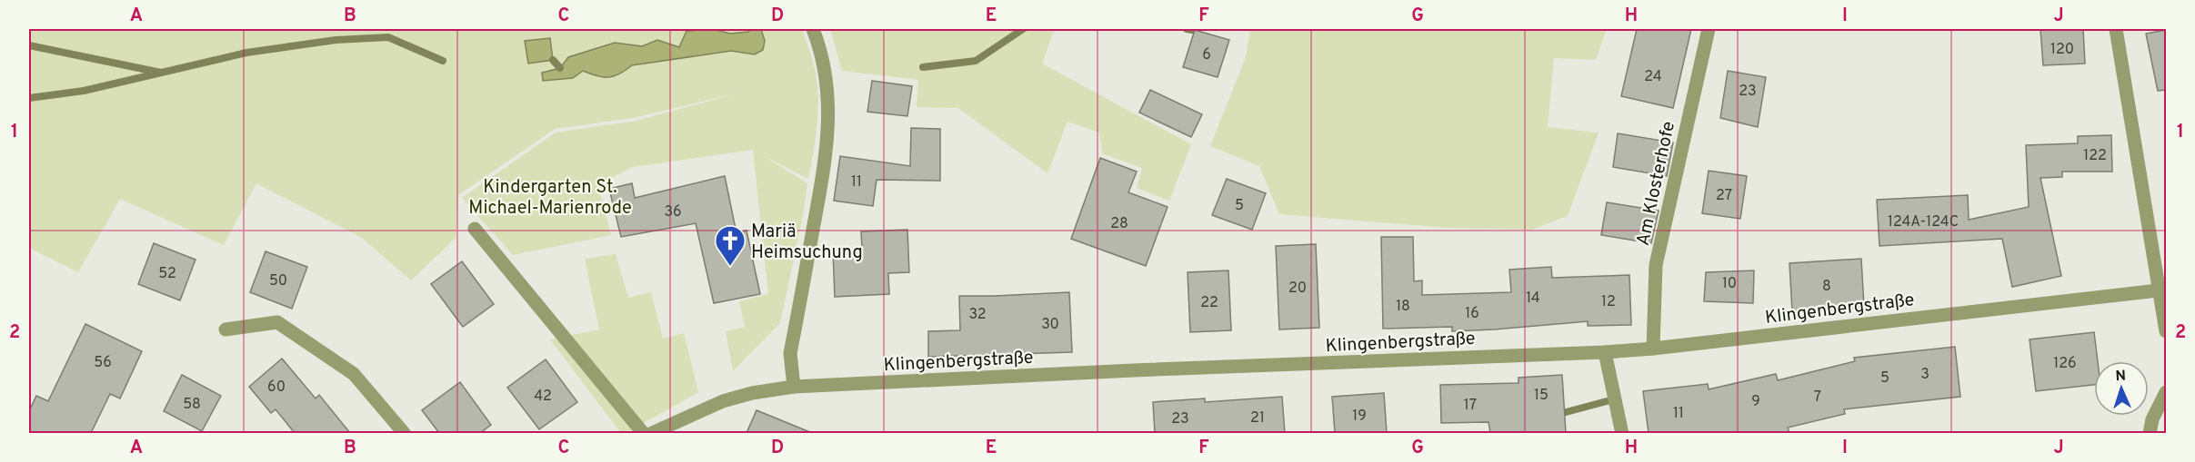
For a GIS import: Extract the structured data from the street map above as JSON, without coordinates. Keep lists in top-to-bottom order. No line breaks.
{"streets":{"street":["Am Klosterhofe","Klingenbergstraße"]},"crossings":[["Am Klosterhofe","Klingenbergstraße"]],"parks":["Kindergarten St. Michael-Marienrode"],"places":{"church":["Mariä Heimsuchung"]},"house_numbers":["120","6","24","23","122","11","27","5","36","124A-124C","28","52","50","10","8","20","14","12","22","18","16","32","30","56","126","3","5","60","15","42","7","9","58","17","11","19","21","23"],"north":"top","grid":{"columns":["A","B","C","D","E","F","G","H","I","J"],"rows":["1","2"]}}
